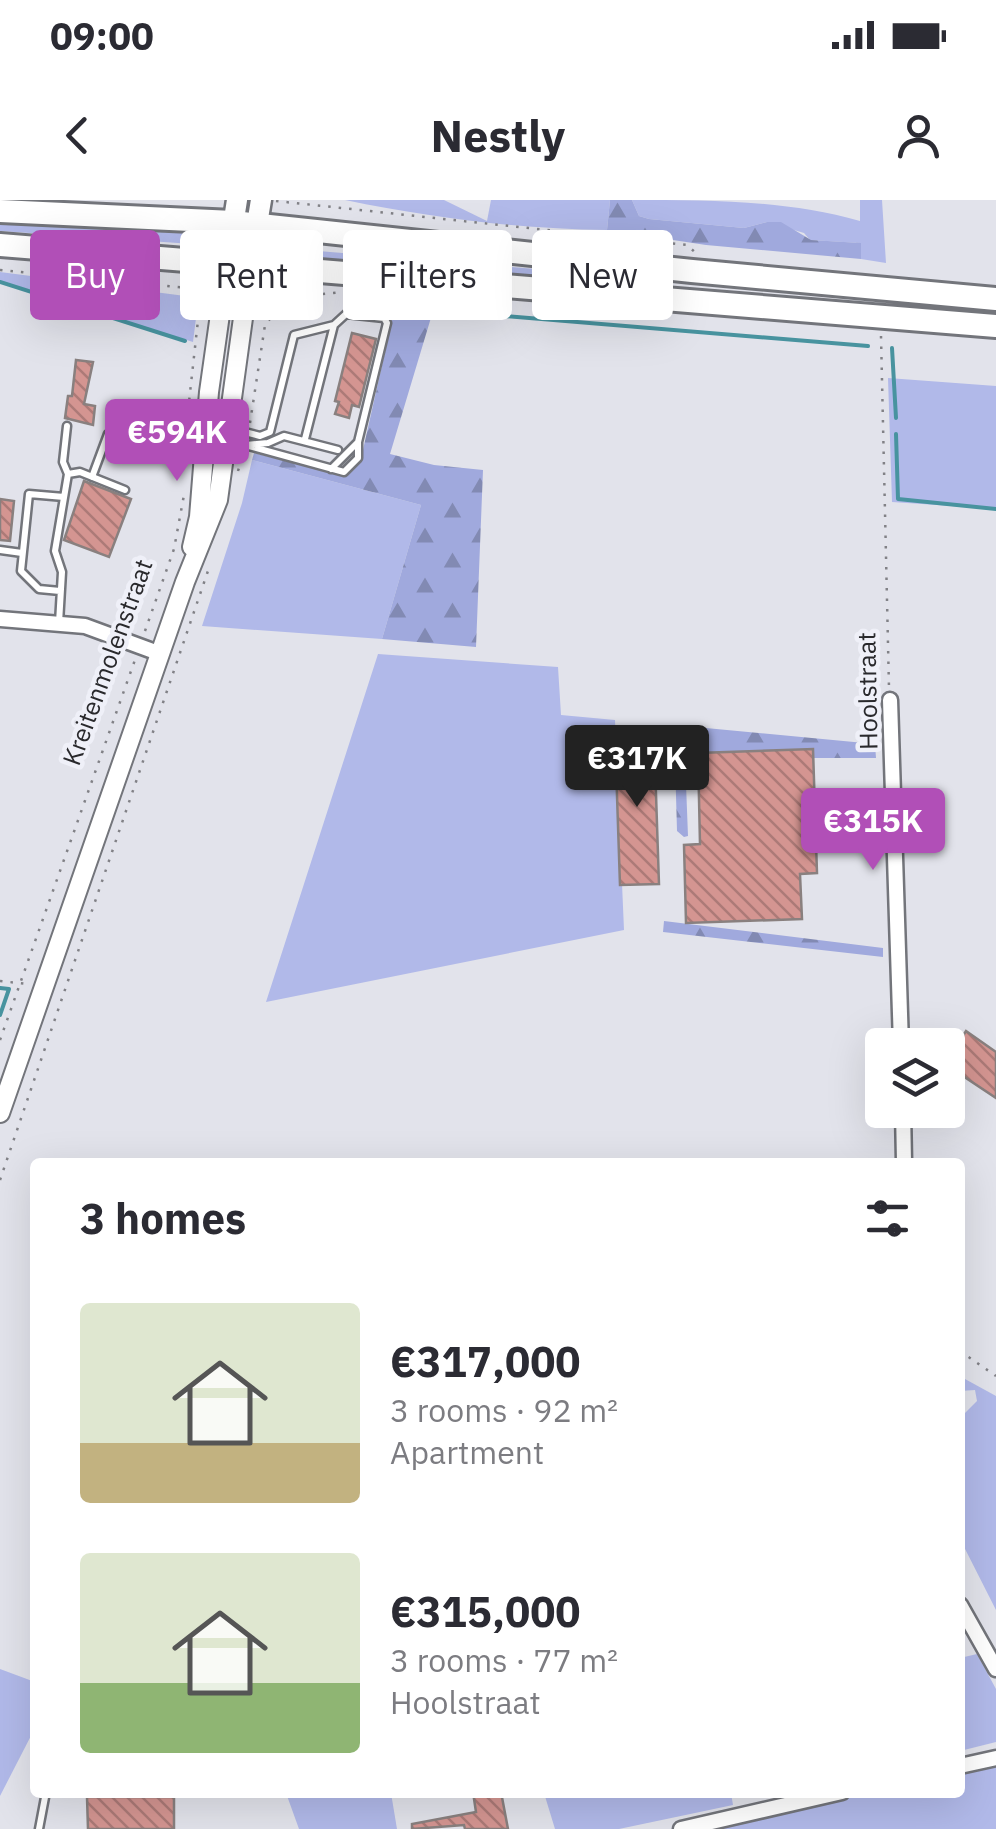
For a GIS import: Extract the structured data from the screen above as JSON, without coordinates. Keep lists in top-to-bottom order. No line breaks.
{"streets":{"street":["Kreitenmolenstraat","Hoolstraat"]},"page":{"status":"09:00","header":"Nestly","chip":["Buy","Rent","Filters","New"],"price":["€594K","€317K","€315K"],"heading":"3 homes","list":[{"name":"€317,000","note":"3 rooms · 92 m² · Apartment"},{"name":"€315,000","note":"3 rooms · 77 m² · Hoolstraat"}]}}
